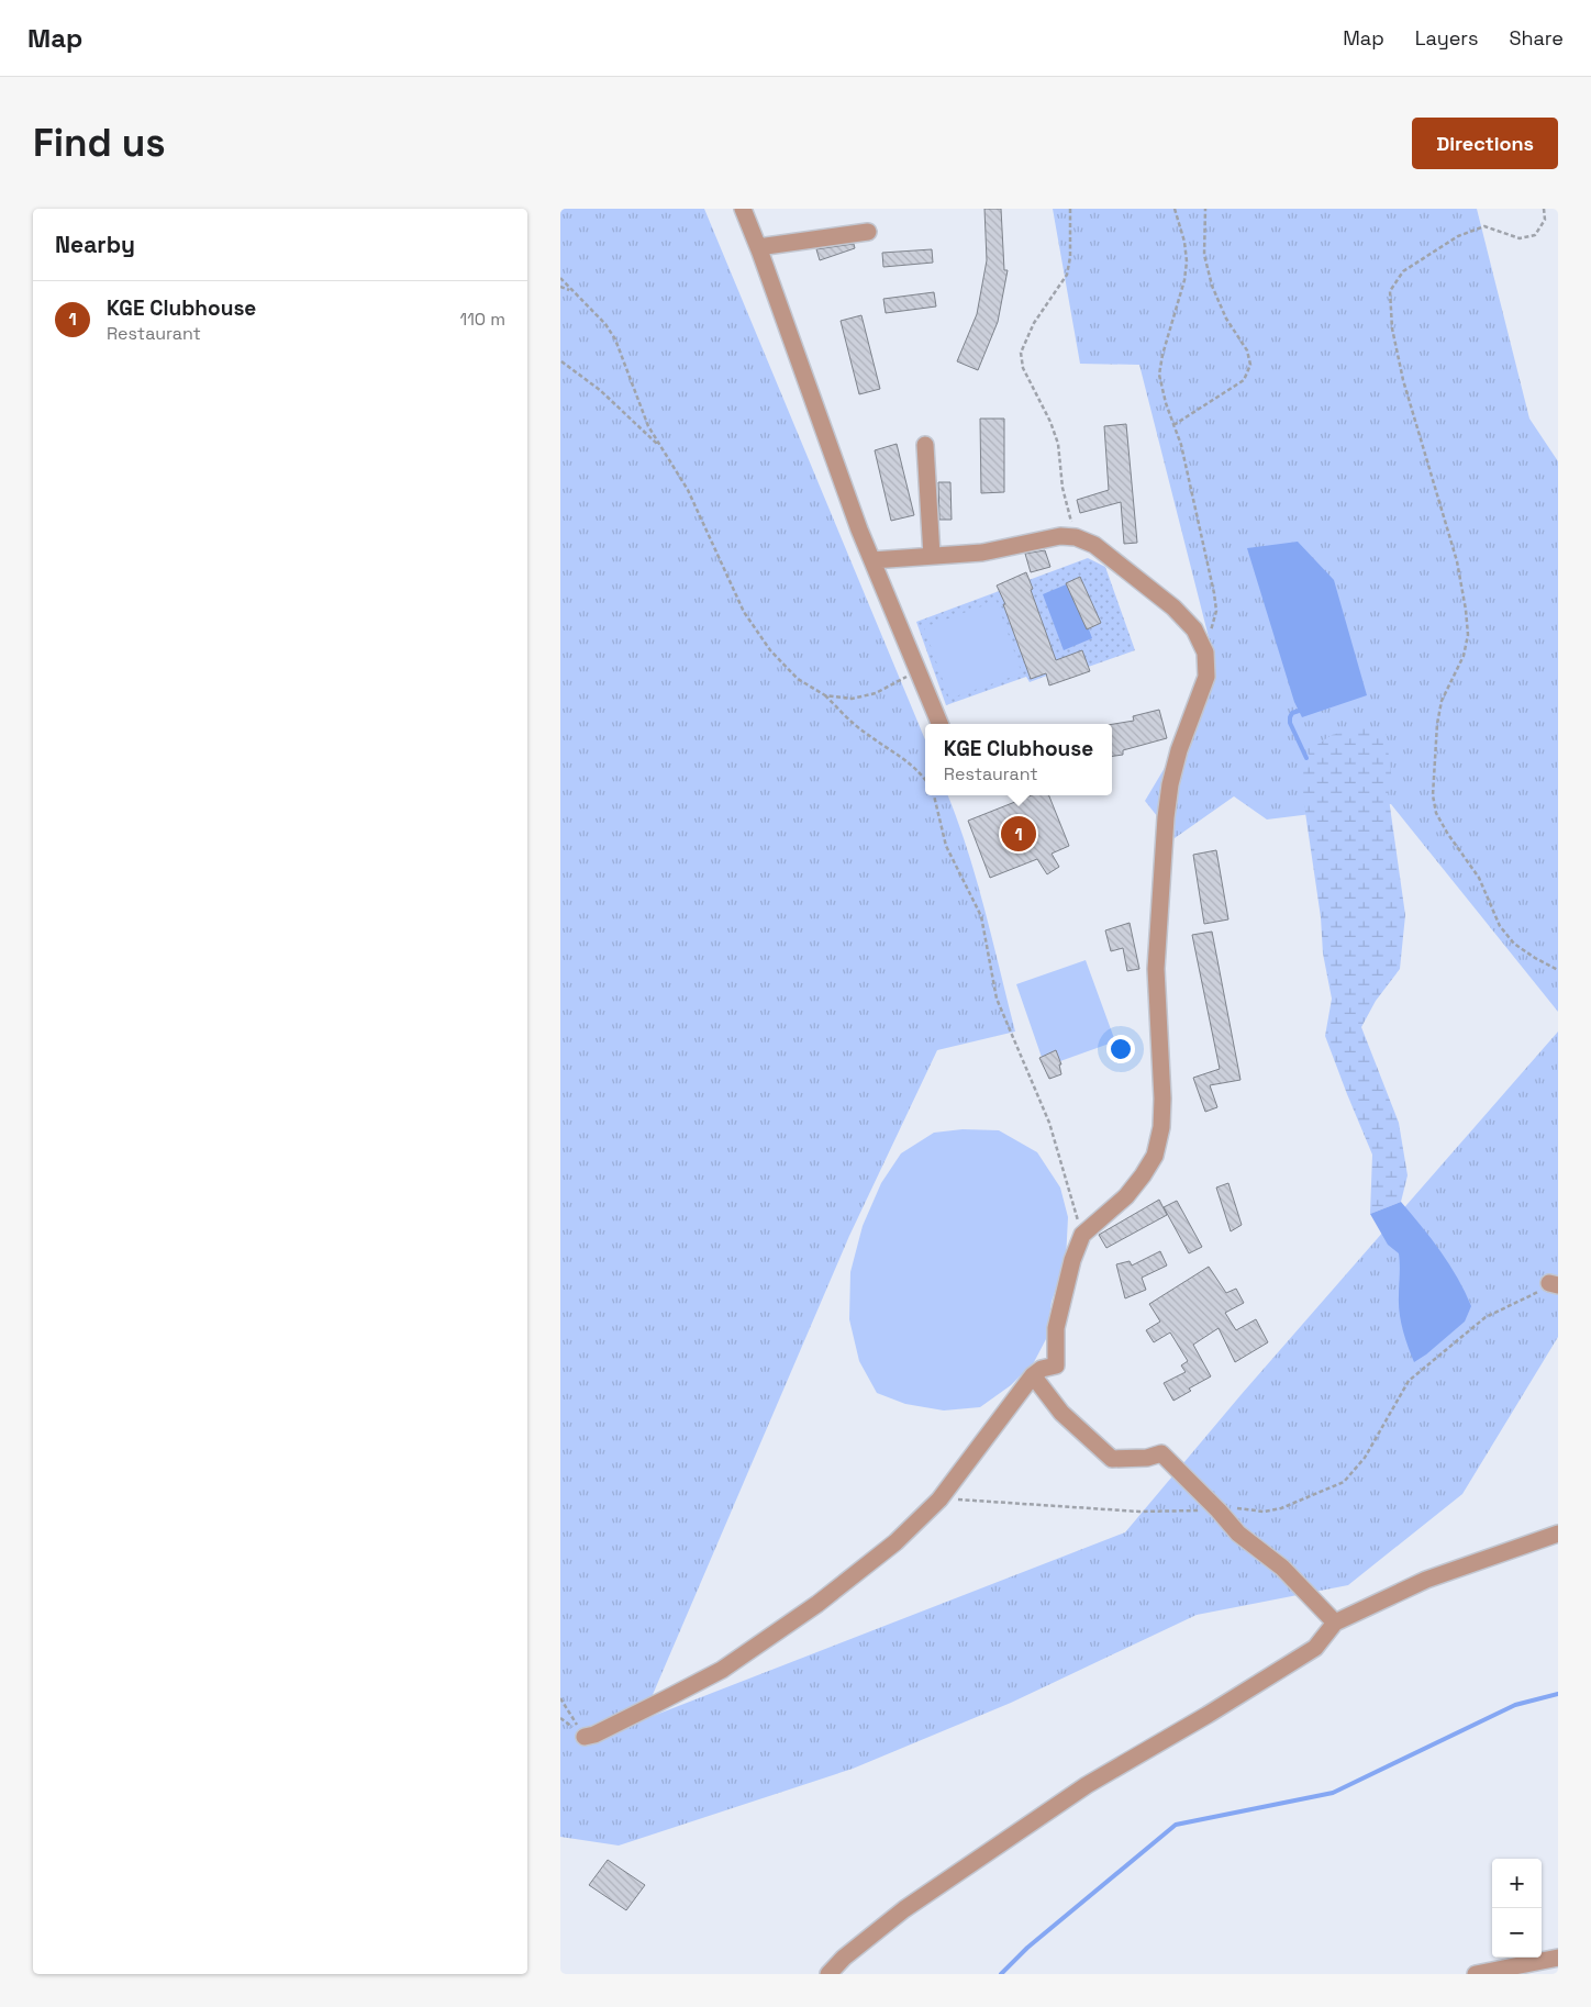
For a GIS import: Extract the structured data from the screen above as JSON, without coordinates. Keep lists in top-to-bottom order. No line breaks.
{"page":{"header":"Map","nav":["Map","Layers","Share"],"buttons":"Directions","title":"Find us","heading":"Nearby","list":[{"mark":"1","name":"KGE Clubhouse","note":"Restaurant","value":"110 m"}],"popup":["KGE Clubhouse","Restaurant"],"pins":"1","map_buttons":["+","−"]}}
